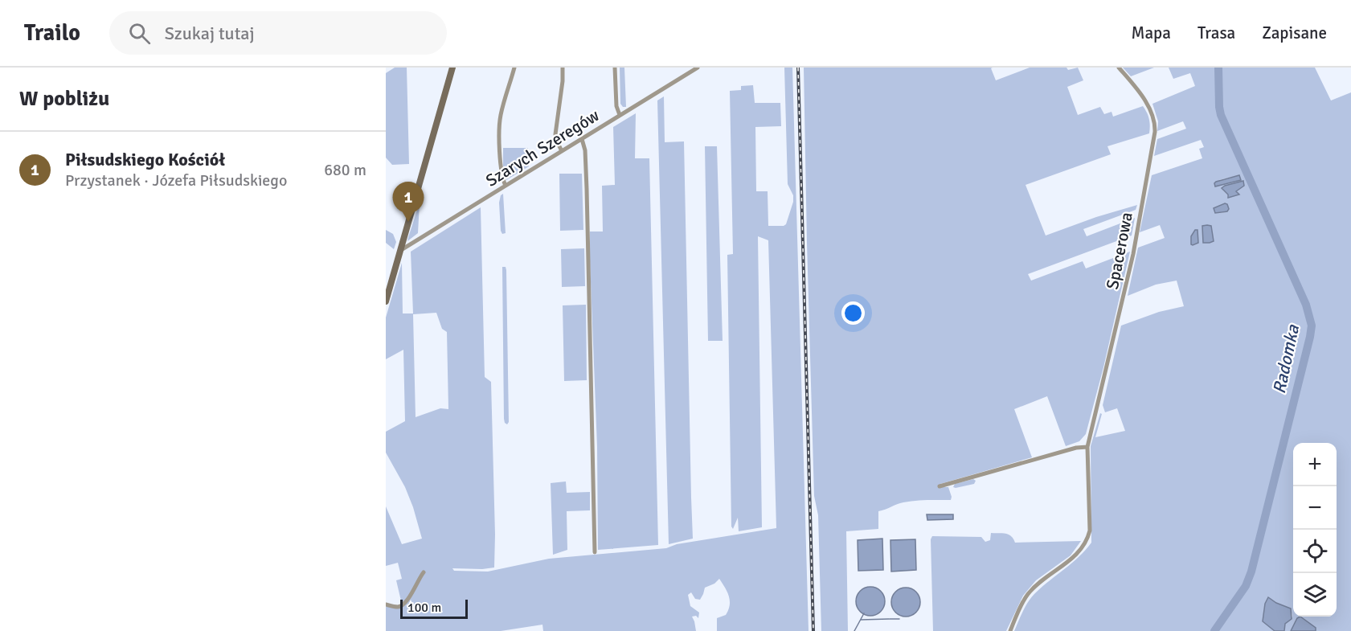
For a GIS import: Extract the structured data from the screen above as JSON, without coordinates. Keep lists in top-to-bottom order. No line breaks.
{"streets":{"street":["Szarych Szeregów","Spacerowa"]},"water":["Radomka"],"scale_bar":"100 m","page":{"header":"Trailo","search":"Szukaj tutaj","nav":["Mapa","Trasa","Zapisane"],"heading":"W pobliżu","list":[{"mark":"1","name":"Piłsudskiego Kościół","note":"Przystanek · Józefa Piłsudskiego","value":"680 m"}],"pins":"1","map_buttons":["+","−"],"scale":"100 m"}}
